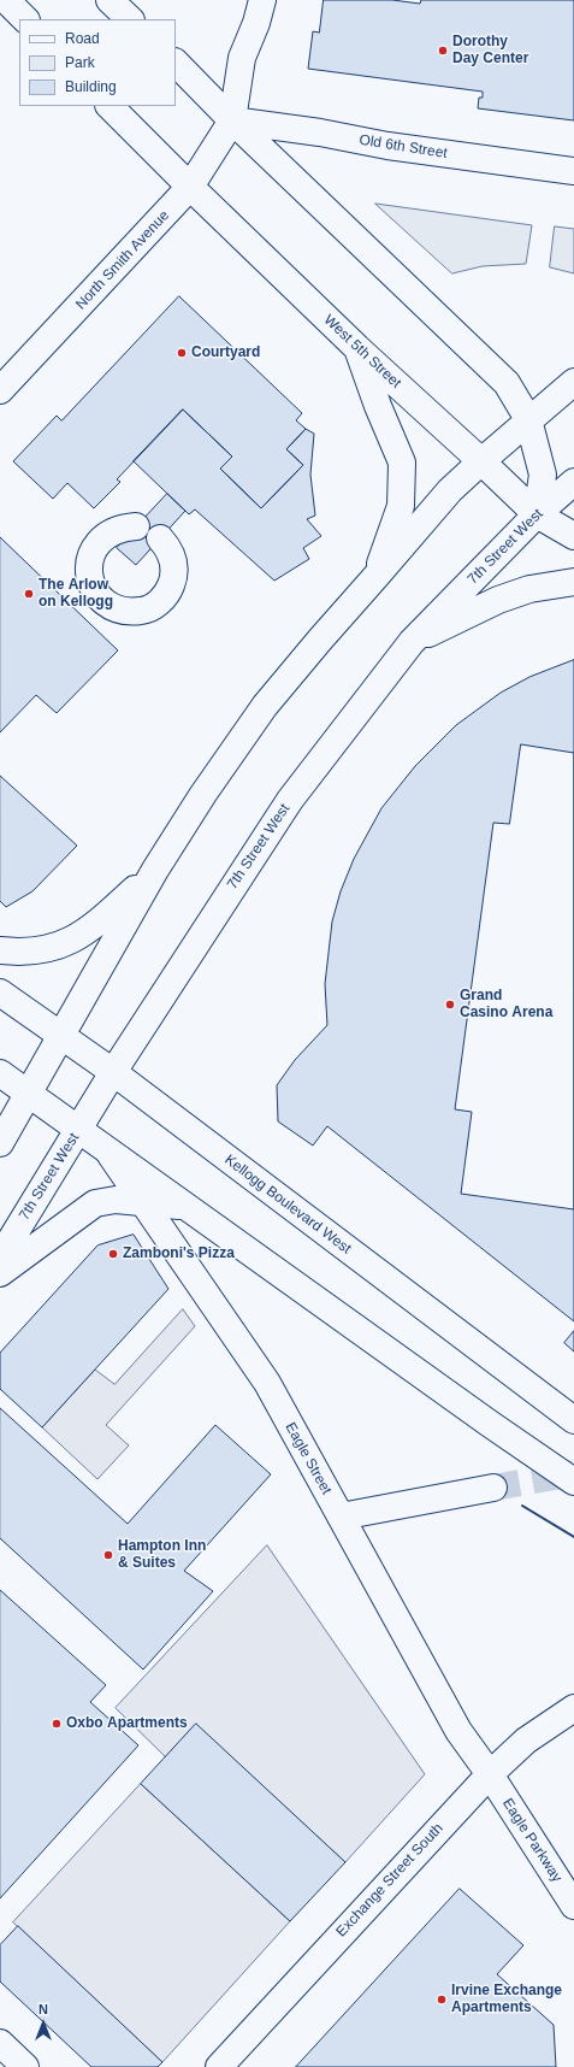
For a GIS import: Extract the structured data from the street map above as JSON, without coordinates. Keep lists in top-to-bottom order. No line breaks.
{"streets":{"main road":["Old 6th Street","North Smith Avenue","West 5th Street","7th Street West","Kellogg Boulevard West","Eagle Street","Eagle Parkway","Exchange Street South"]},"crossings":[["Old 6th Street","North Smith Avenue"],["North Smith Avenue","West 5th Street"],["West 5th Street","7th Street West"],["7th Street West","Kellogg Boulevard West"],["Eagle Street","Eagle Parkway"],["Eagle Street","Exchange Street South"],["Eagle Parkway","Exchange Street South"]],"places":["Dorothy Day Center","Courtyard","The Arlow on Kellogg","Grand Casino Arena","Zamboni's Pizza","Hampton Inn & Suites","Oxbo Apartments","Irvine Exchange Apartments"],"legend":["Road","Park","Building"],"north":"top"}
